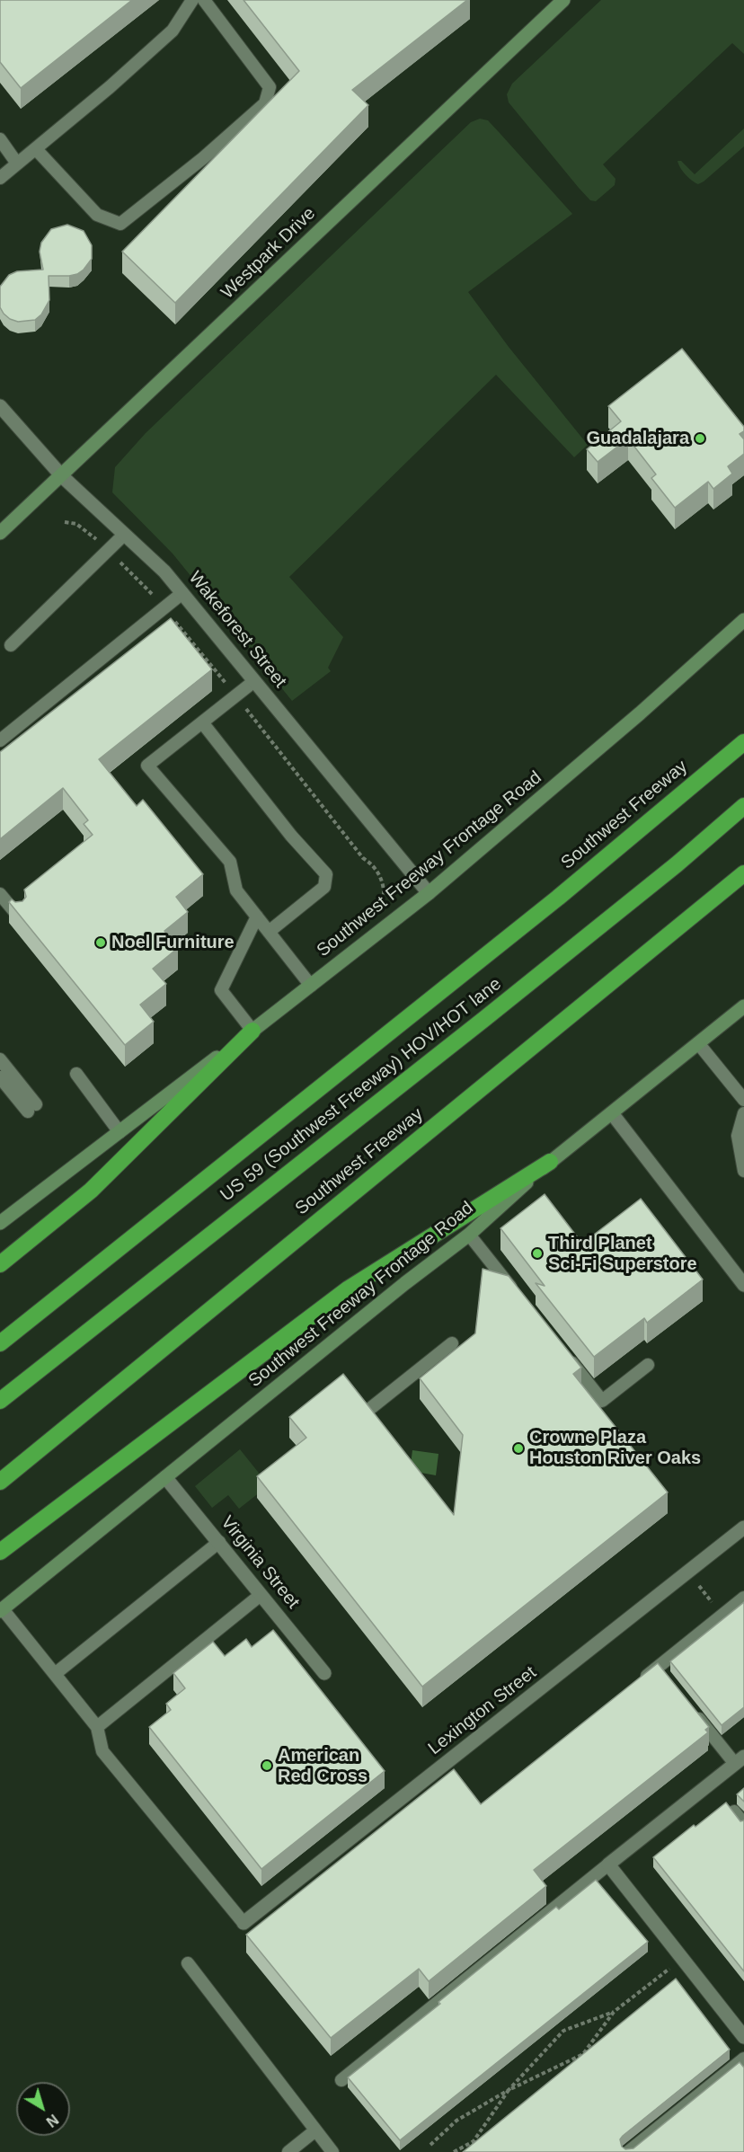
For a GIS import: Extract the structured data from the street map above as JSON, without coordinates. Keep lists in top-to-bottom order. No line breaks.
{"streets":{"highway":["Southwest Freeway","US 59 (Southwest Freeway) HOV/HOT lane"],"main road":["Westpark Drive","Southwest Freeway Frontage Road"],"street":["Wakeforest Street","Virginia Street","Lexington Street"]},"crossings":[["Westpark Drive","Wakeforest Street"],["Wakeforest Street","Southwest Freeway Frontage Road"],["Southwest Freeway Frontage Road","Virginia Street"]],"places":["Guadalajara","Noel Furniture","Third Planet Sci-Fi Superstore","Crowne Plaza Houston River Oaks","American Red Cross"],"north":"bottom right"}
